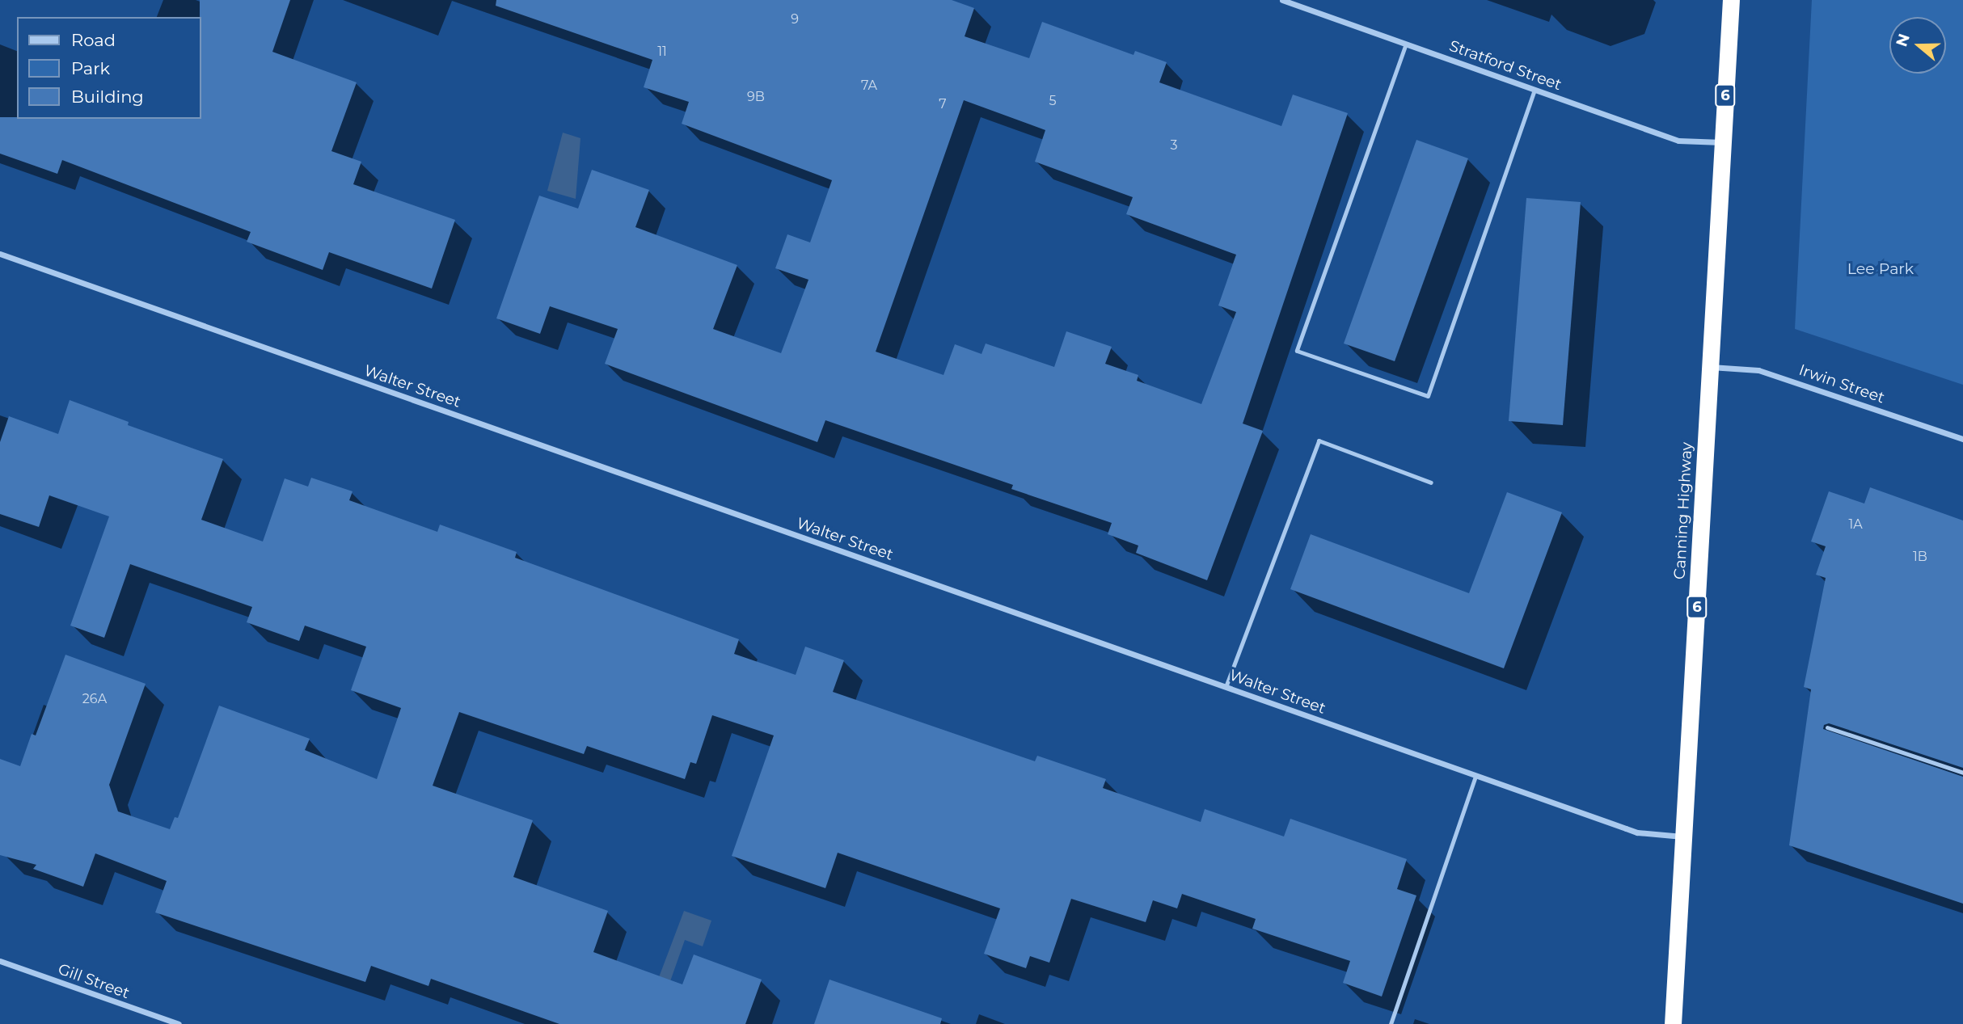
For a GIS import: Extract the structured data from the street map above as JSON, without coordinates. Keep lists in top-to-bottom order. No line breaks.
{"streets":{"highway":["6","Canning Highway"],"street":["Stratford Street","Irwin Street","Walter Street","Gill Street"]},"crossings":[["Stratford Street","Canning Highway"],["Irwin Street","Canning Highway"],["Walter Street","Canning Highway"]],"parks":["Lee Park"],"house_numbers":["9","11","7A","9B","5","7","3","1A","1B","26A"],"legend":["Road","Park","Building"],"north":"left"}
